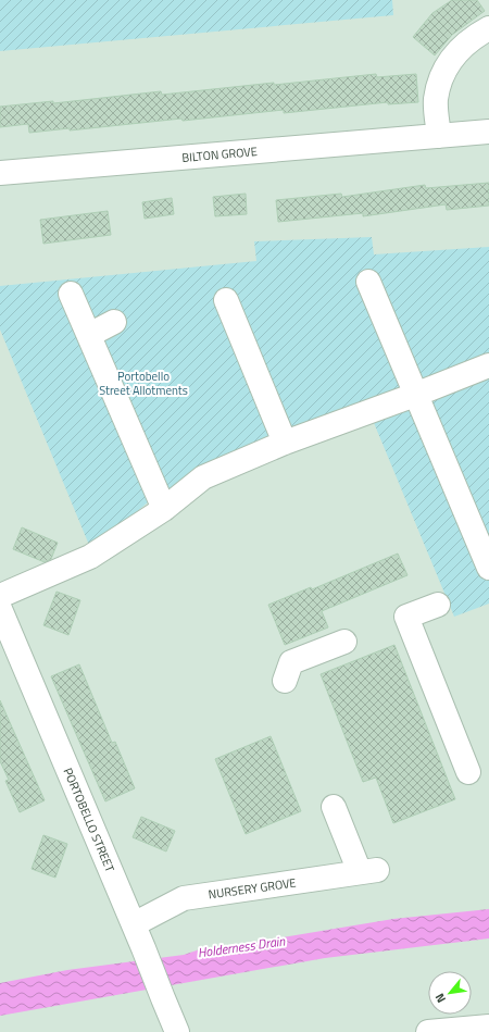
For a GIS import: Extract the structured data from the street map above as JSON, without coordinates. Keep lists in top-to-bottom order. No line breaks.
{"streets":{"street":["BILTON GROVE","PORTOBELLO STREET","NURSERY GROVE"]},"crossings":[["PORTOBELLO STREET","NURSERY GROVE"]],"water":["Holderness Drain"],"parks":["Portobello Street Allotments"],"north":"bottom left"}
